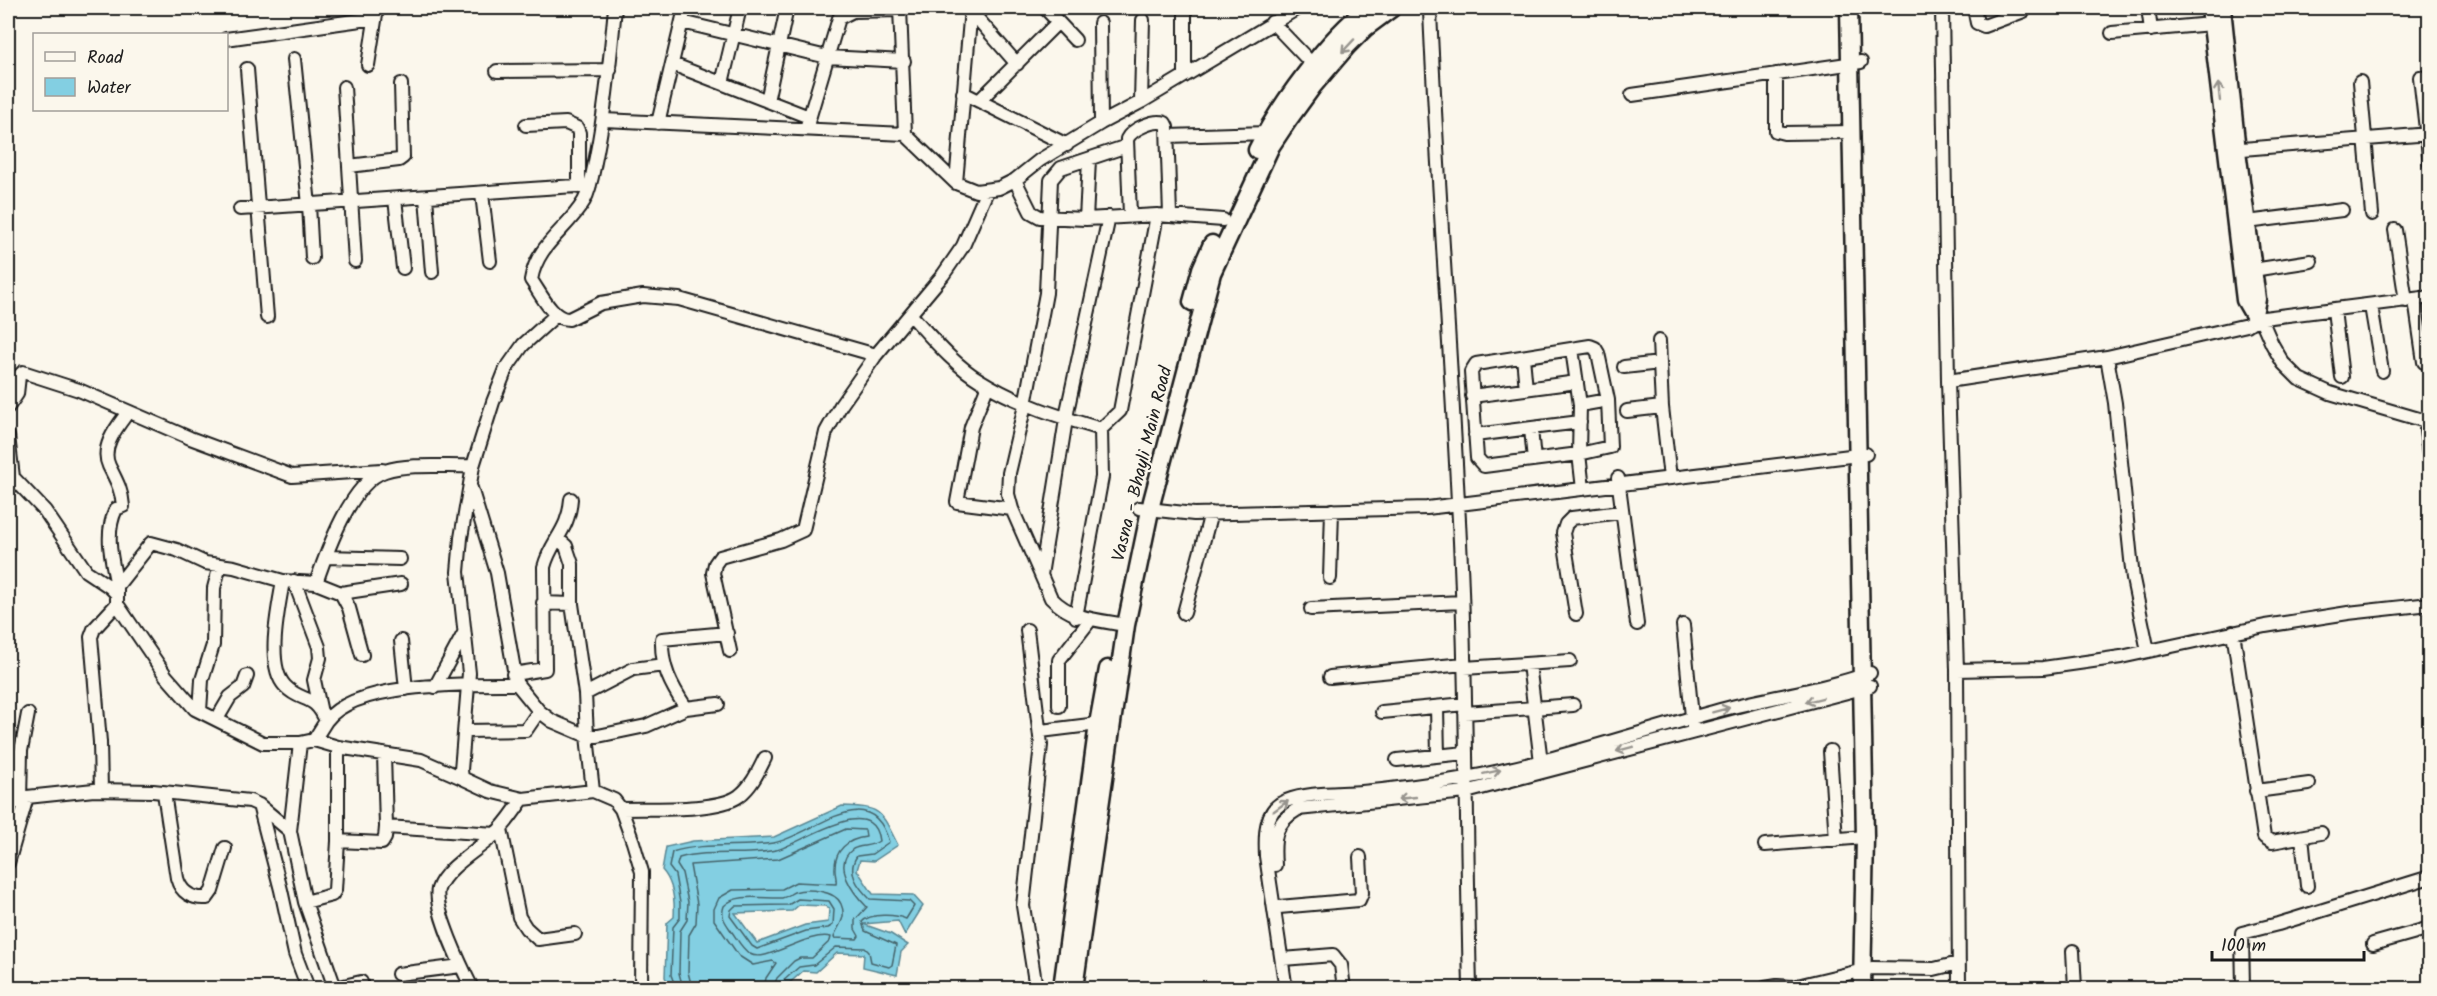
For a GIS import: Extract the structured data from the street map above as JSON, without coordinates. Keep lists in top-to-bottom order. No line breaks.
{"streets":{"street":["Vasna - Bhayli Main Road"]},"legend":["Road","Water"],"scale_bar":"100 m"}
